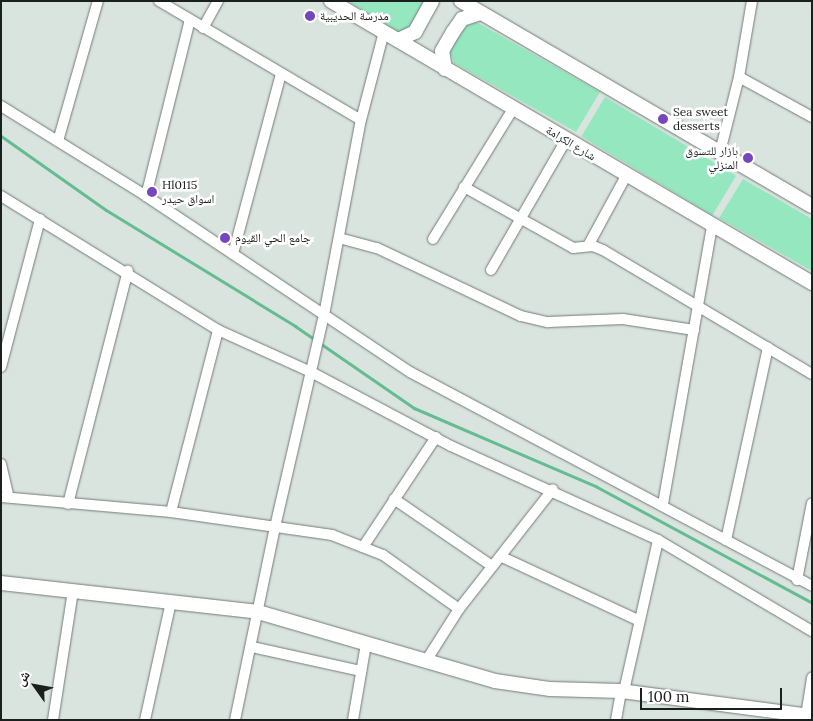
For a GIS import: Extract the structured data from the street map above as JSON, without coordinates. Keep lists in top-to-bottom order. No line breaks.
{"streets":{"street":["شارع الكرامة"]},"places":["مدرسة الحديبية","Sea sweet desserts","بازار للتسوق المنزلي","Hl0115 اسواق حيدر","جامع الحي القيوم"],"scale_bar":"100 m","north":"top left"}
